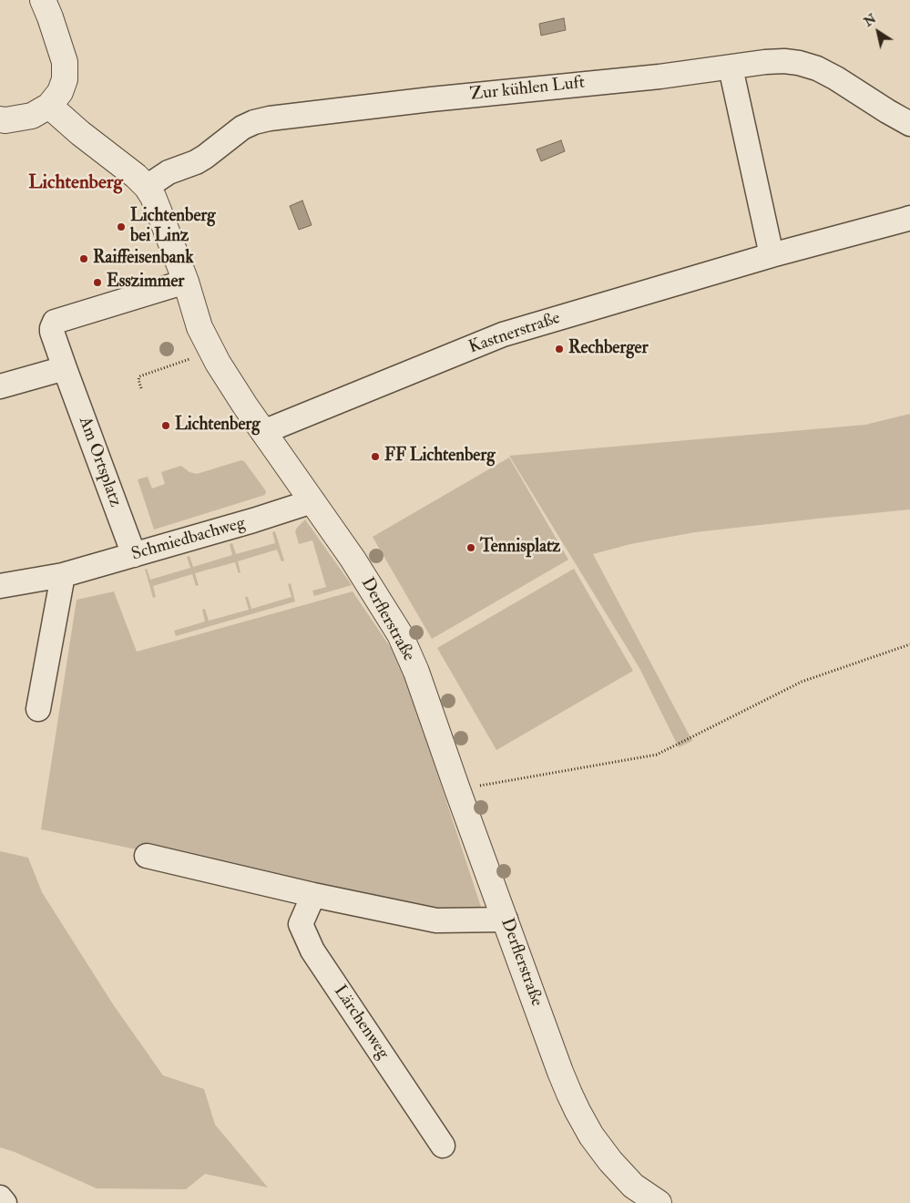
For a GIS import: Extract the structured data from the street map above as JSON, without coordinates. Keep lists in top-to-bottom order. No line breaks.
{"streets":{"street":["Zur kühlen Luft","Kastnerstraße","Am Ortsplatz","Schmiedbachweg","Derflerstraße","Lärchenweg"]},"crossings":[["Zur kühlen Luft","Derflerstraße"],["Kastnerstraße","Derflerstraße"],["Am Ortsplatz","Schmiedbachweg"],["Am Ortsplatz","Derflerstraße"],["Schmiedbachweg","Derflerstraße"]],"districts":["Lichtenberg"],"places":["Lichtenberg bei Linz","Raiffeisenbank","Esszimmer","Rechberger","Lichtenberg","FF Lichtenberg","Tennisplatz"],"north":"top left"}
